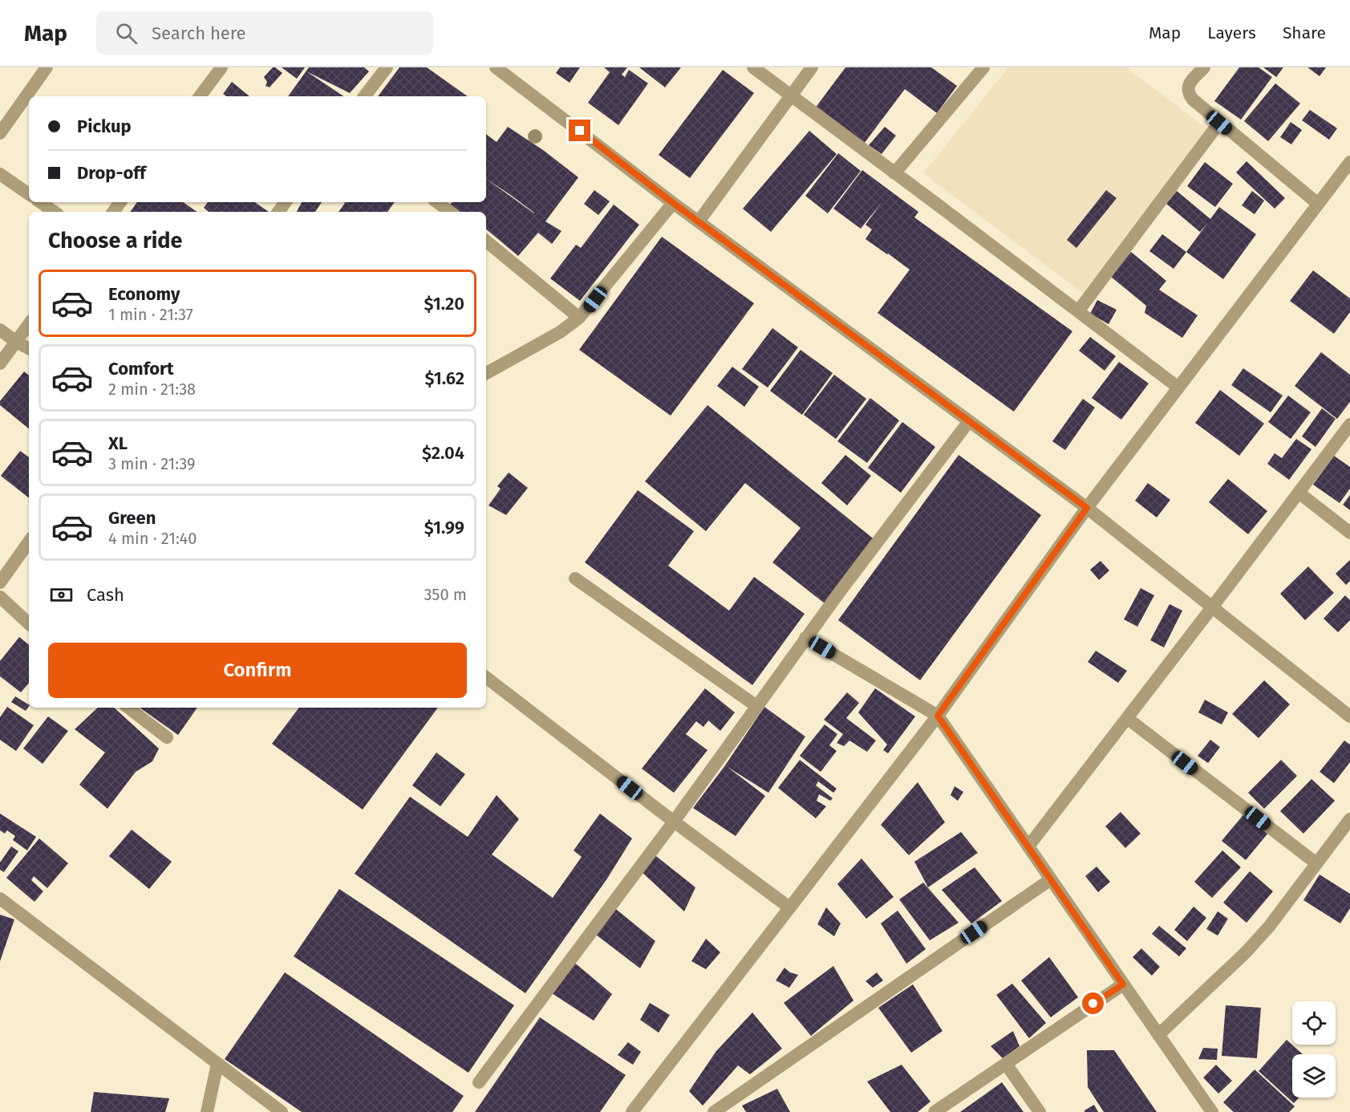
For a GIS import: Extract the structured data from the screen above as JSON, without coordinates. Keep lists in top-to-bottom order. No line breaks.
{"page":{"header":"Map","search":"Search here","nav":["Map","Layers","Share"],"banner":["Pickup","Drop-off"],"heading":"Choose a ride","list":[{"name":"Economy","note":"1 min · 21:37","value":"$1.20"},{"name":"Comfort","note":"2 min · 21:38","value":"$1.62"},{"name":"XL","note":"3 min · 21:39","value":"$2.04"},{"name":"Green","note":"4 min · 21:40","value":"$1.99"}],"pay":["Cash","350 m"],"buttons":"Confirm"}}
